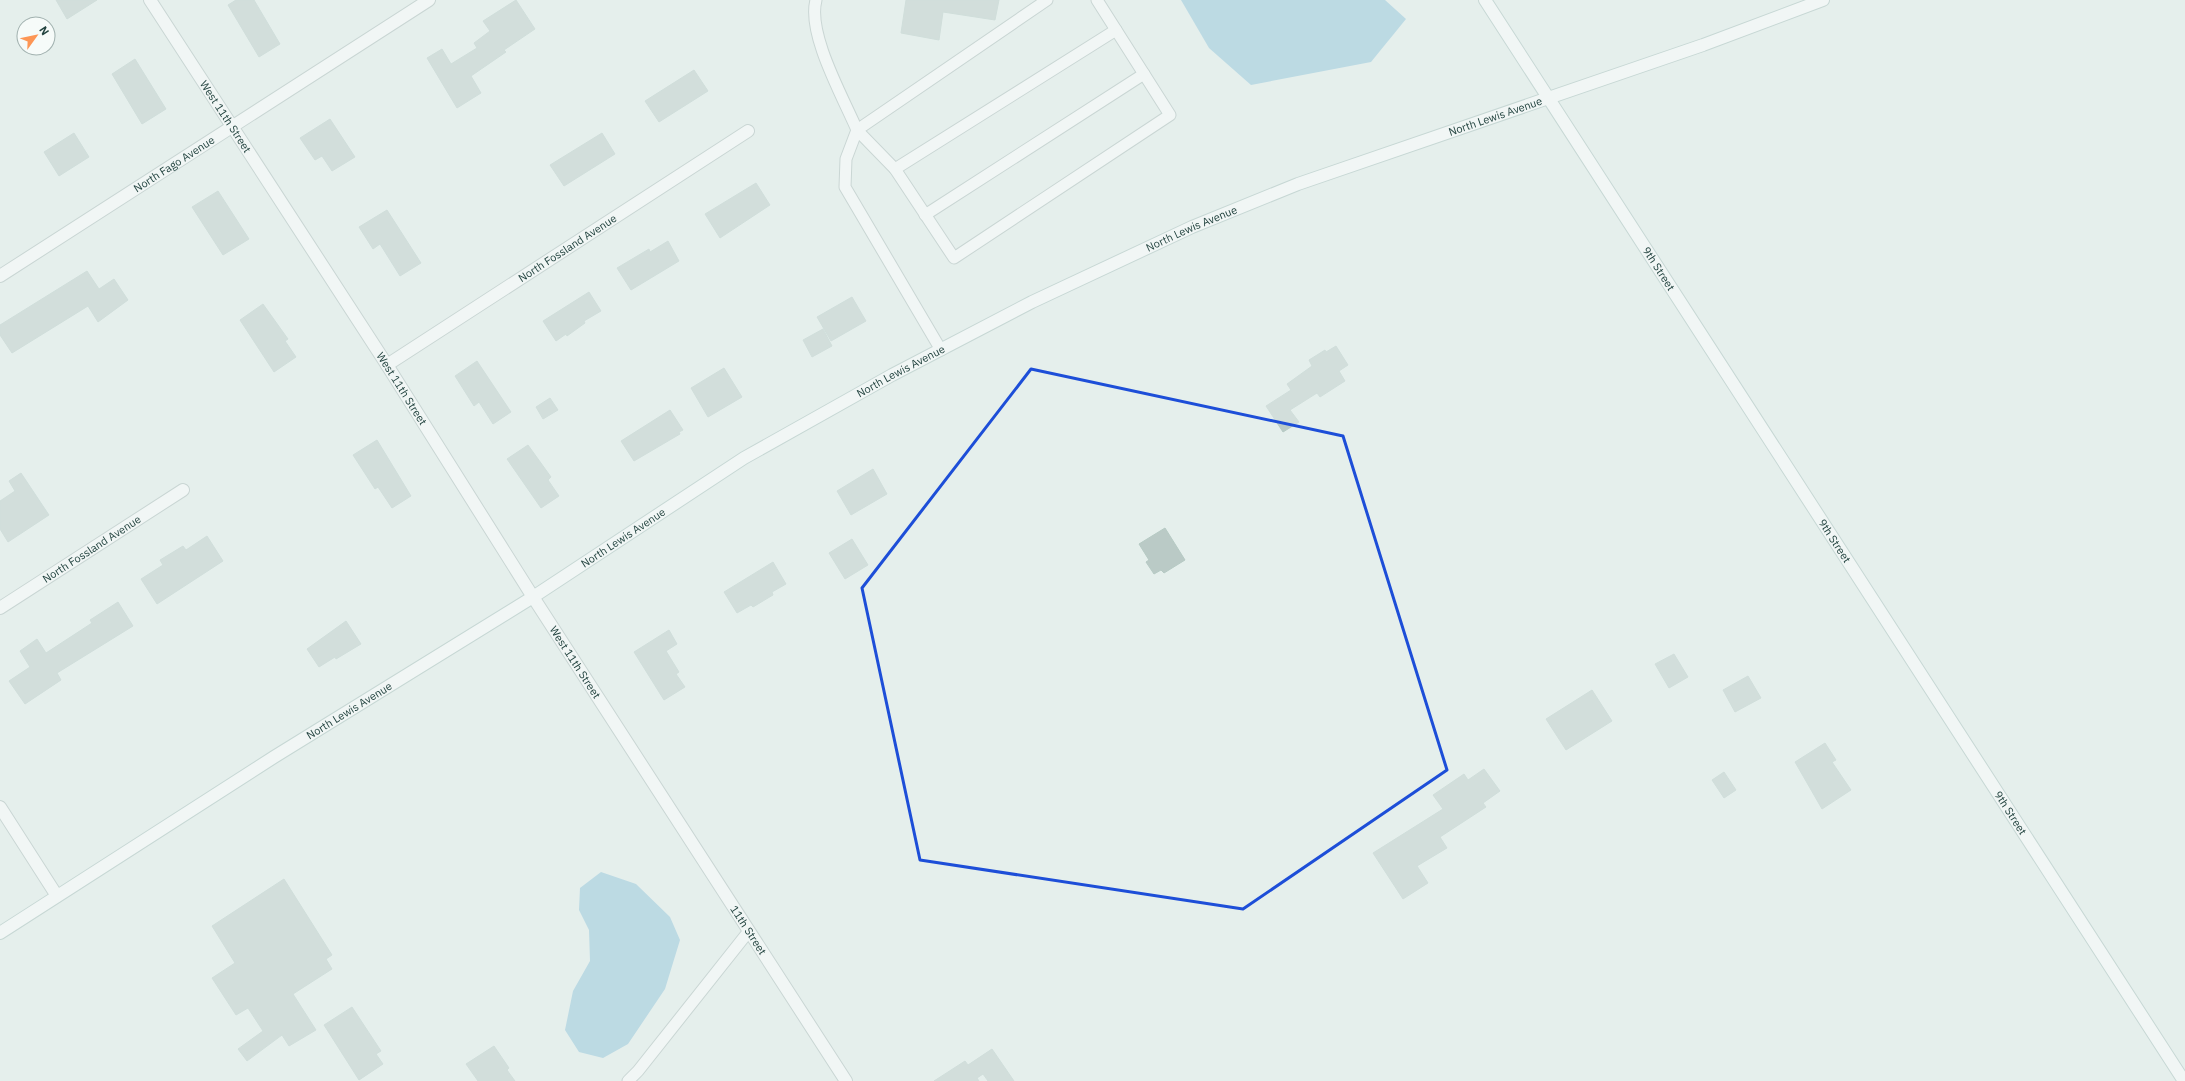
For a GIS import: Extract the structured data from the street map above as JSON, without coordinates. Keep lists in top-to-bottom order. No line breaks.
{"streets":{"street":["North Lewis Avenue","West 11th Street","North Fago Avenue","North Fossland Avenue","9th Street","11th Street"]},"crossings":[["North Lewis Avenue","West 11th Street"],["North Lewis Avenue","9th Street"],["West 11th Street","North Fago Avenue"],["West 11th Street","North Fossland Avenue"],["West 11th Street","11th Street"]],"north":"top right"}
